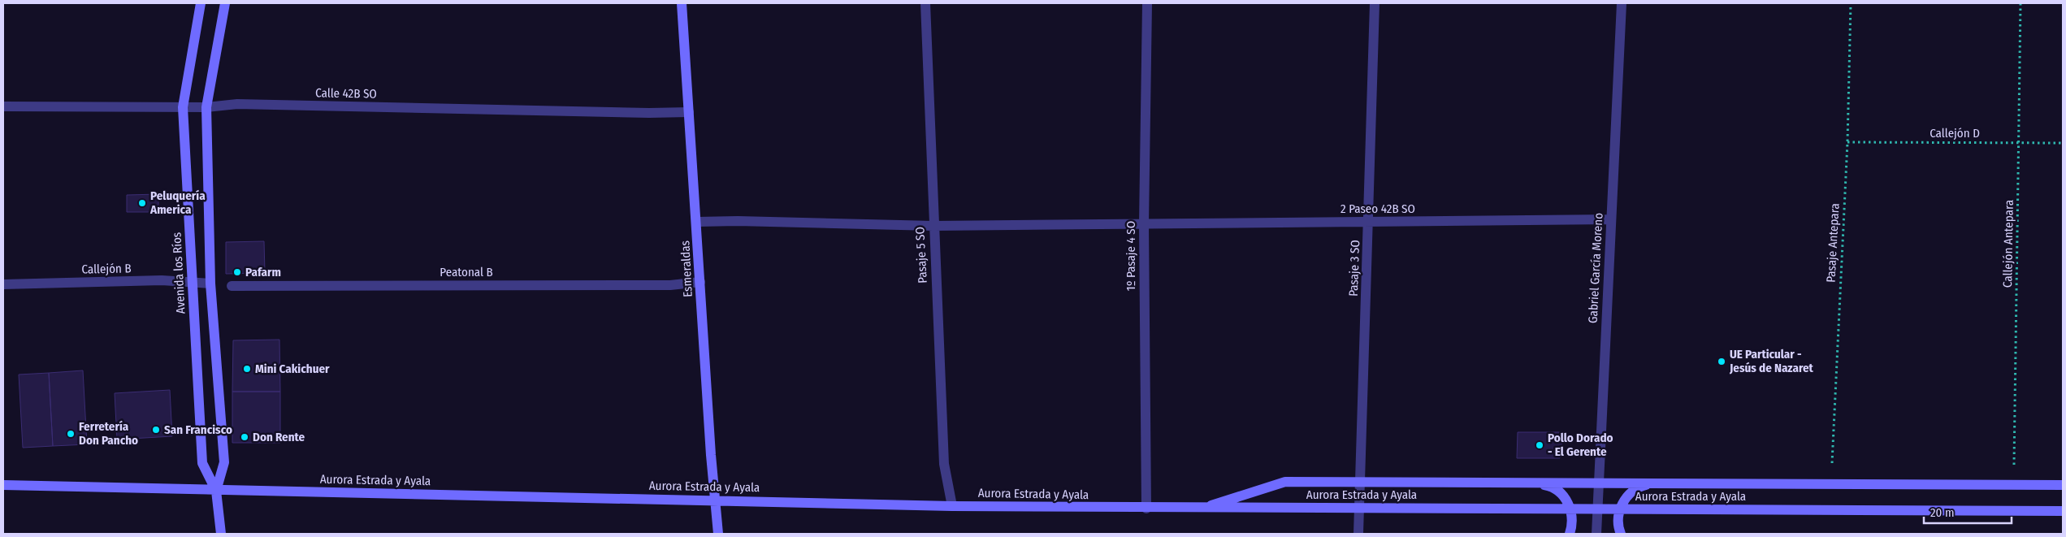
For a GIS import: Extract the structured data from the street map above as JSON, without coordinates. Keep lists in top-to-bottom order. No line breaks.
{"streets":{"main road":["Esmeraldas","Avenida los Ríos","Aurora Estrada y Ayala"],"street":["Calle 42B SO","2 Paseo 42B SO","Pasaje 5 SO","1º Pasaje 4 SO","Pasaje 3 SO","Gabriel García Moreno","Callejón B","Peatonal B"],"path":["Callejón D","Pasaje Antepara","Callejón Antepara"]},"crossings":[["Calle 42B SO","Esmeraldas"],["Calle 42B SO","Avenida los Ríos"],["Callejón D","Pasaje Antepara"],["Callejón D","Callejón Antepara"],["2 Paseo 42B SO","Pasaje 5 SO"],["2 Paseo 42B SO","1º Pasaje 4 SO"],["2 Paseo 42B SO","Pasaje 3 SO"],["2 Paseo 42B SO","Gabriel García Moreno"],["2 Paseo 42B SO","Esmeraldas"],["Pasaje 5 SO","Aurora Estrada y Ayala"],["1º Pasaje 4 SO","Aurora Estrada y Ayala"],["Callejón B","Avenida los Ríos"],["Esmeraldas","Peatonal B"],["Esmeraldas","Aurora Estrada y Ayala"],["Avenida los Ríos","Aurora Estrada y Ayala"]],"places":["Peluquería America","Pafarm","UE Particular - Jesús de Nazaret","Mini Cakichuer","San Francisco","Ferretería Don Pancho","Don Rente","Pollo Dorado - El Gerente"],"scale_bar":"20 m"}
